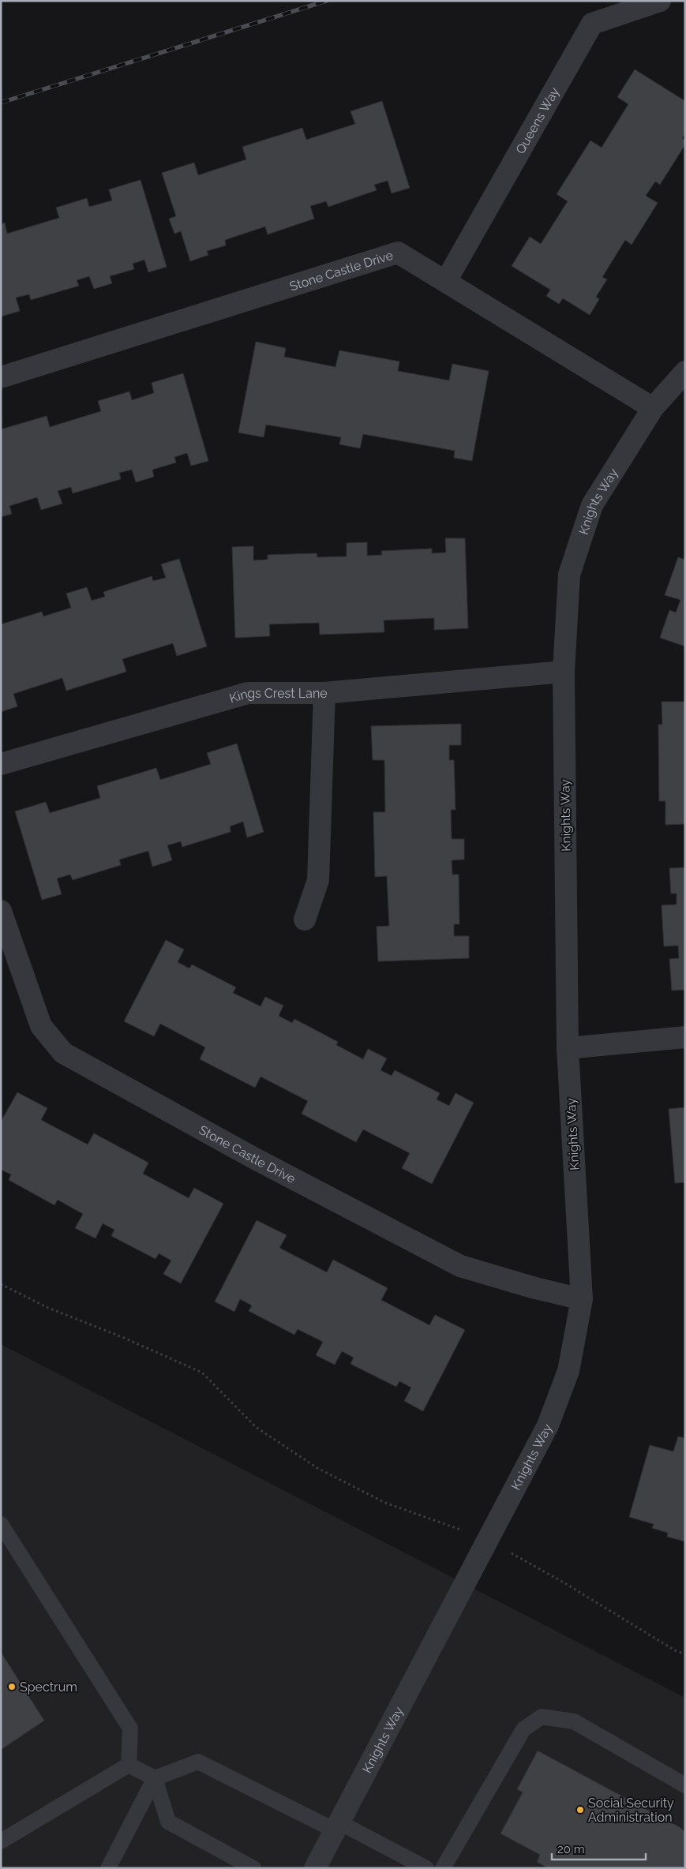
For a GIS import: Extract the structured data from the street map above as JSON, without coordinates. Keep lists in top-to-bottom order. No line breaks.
{"streets":{"street":["Queens Way","Stone Castle Drive","Knights Way","Kings Crest Lane"]},"crossings":[["Queens Way","Stone Castle Drive"],["Stone Castle Drive","Knights Way"],["Knights Way","Kings Crest Lane"]],"places":["Spectrum","Social Security Administration"],"scale_bar":"20 m"}
